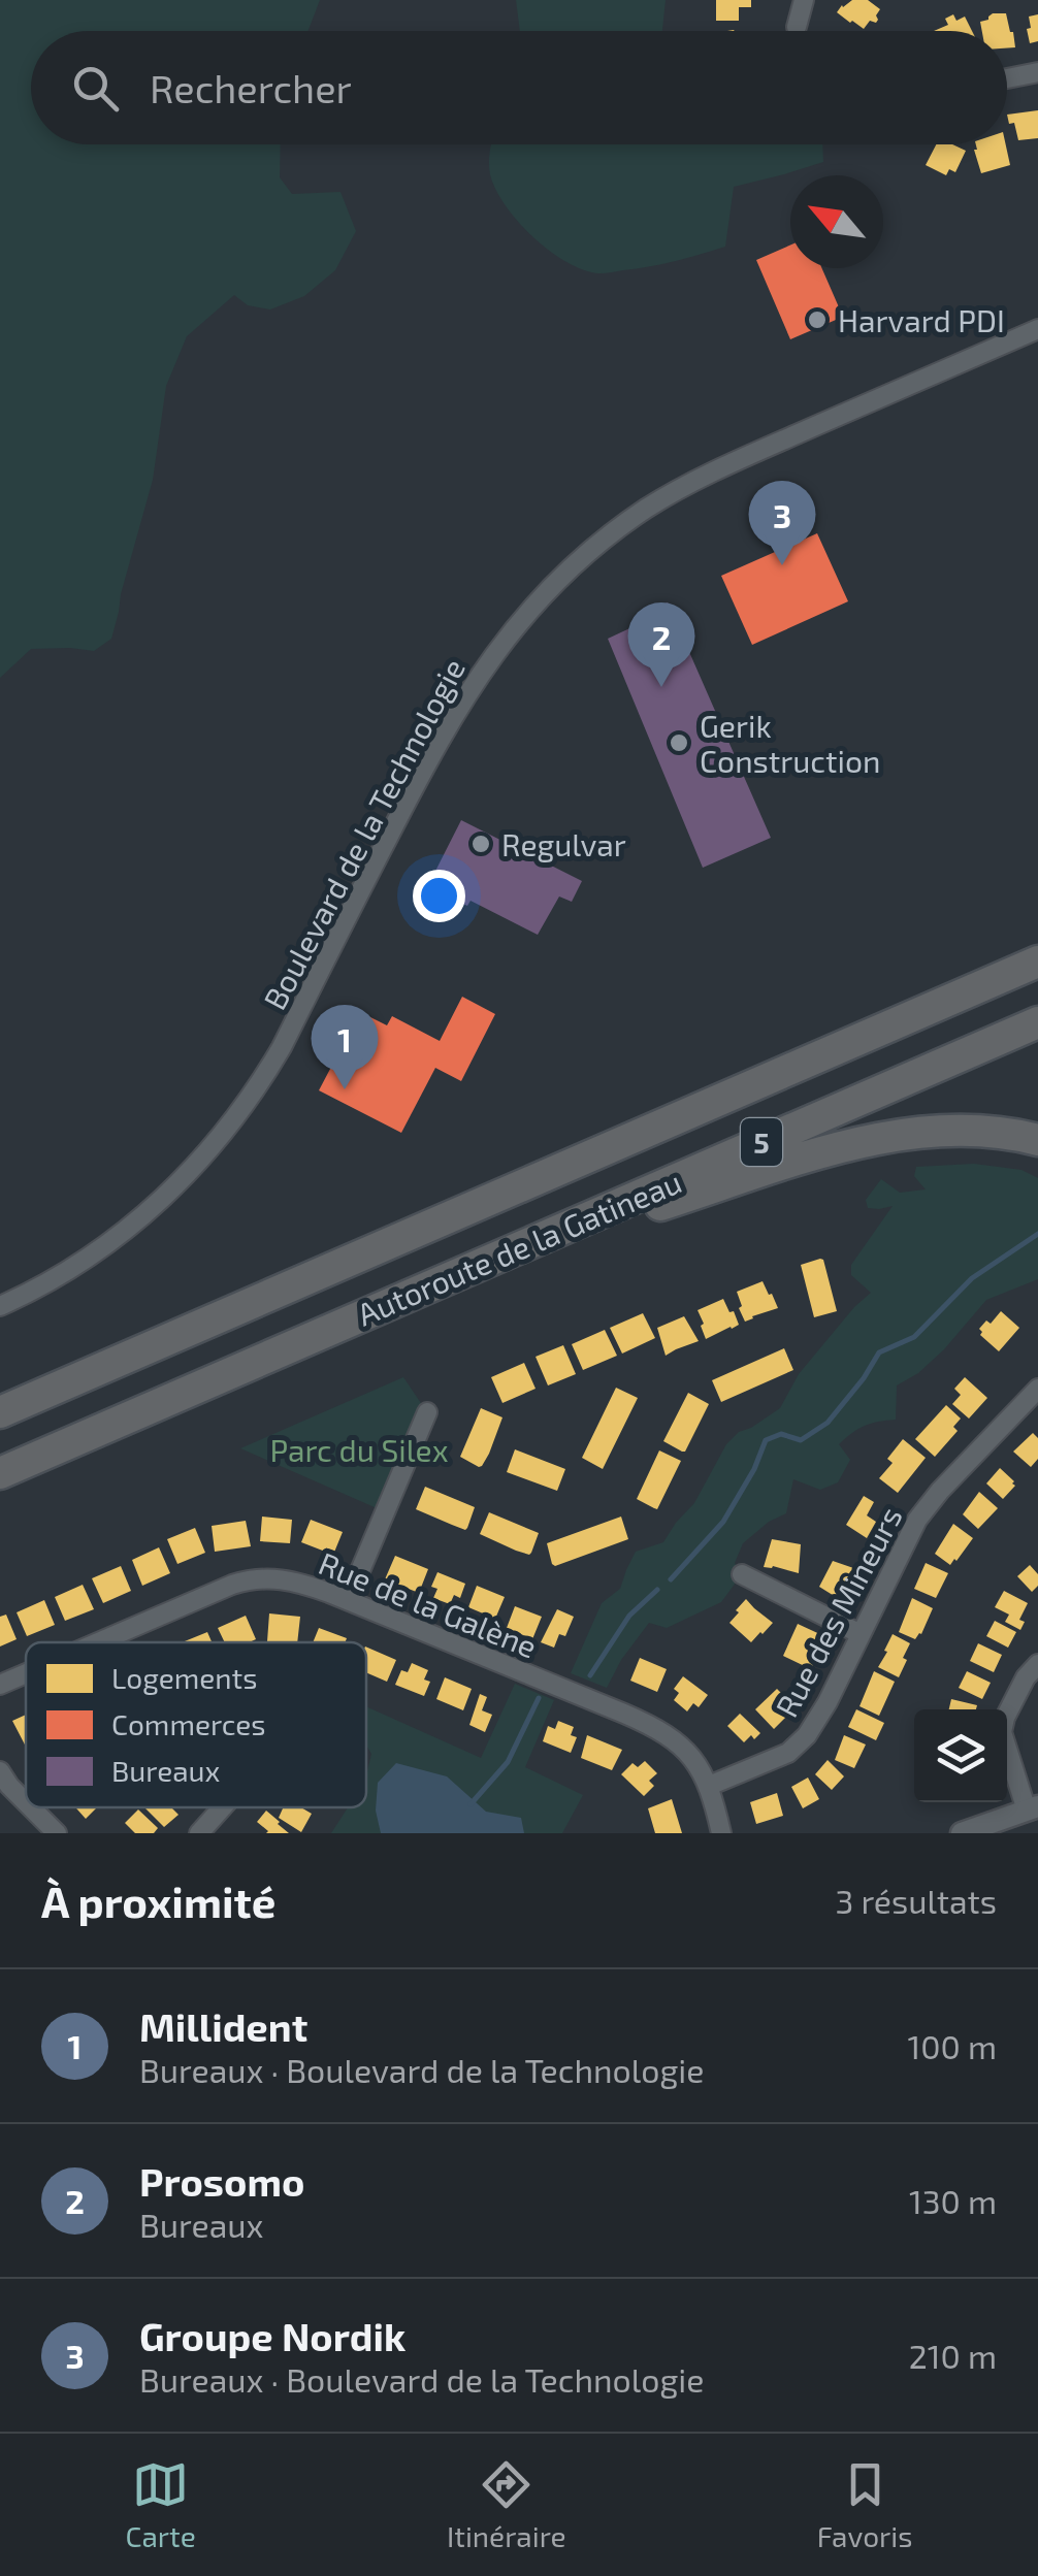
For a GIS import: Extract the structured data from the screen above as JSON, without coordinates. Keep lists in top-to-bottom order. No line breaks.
{"streets":{"highway":["5","Autoroute de la Gatineau"],"street":["Boulevard de la Technologie","Rue de la Galène","Rue des Mineurs"]},"crossings":[["Rue de la Galène","Rue des Mineurs"]],"parks":["Parc du Silex"],"places":["Harvard PDI","Gerik Construction","Regulvar"],"legend":["Logements","Commerces","Bureaux"],"north":"top left","page":{"search":"Rechercher","pins":["3","2","1"],"heading":["À proximité","3 résultats"],"list":[{"mark":"1","name":"Millident","note":"Bureaux · Boulevard de la Technologie","value":"100 m"},{"mark":"2","name":"Prosomo","note":"Bureaux","value":"130 m"},{"mark":"3","name":"Groupe Nordik","note":"Bureaux · Boulevard de la Technologie","value":"210 m"}],"nav":["Carte","Itinéraire","Favoris"]}}
